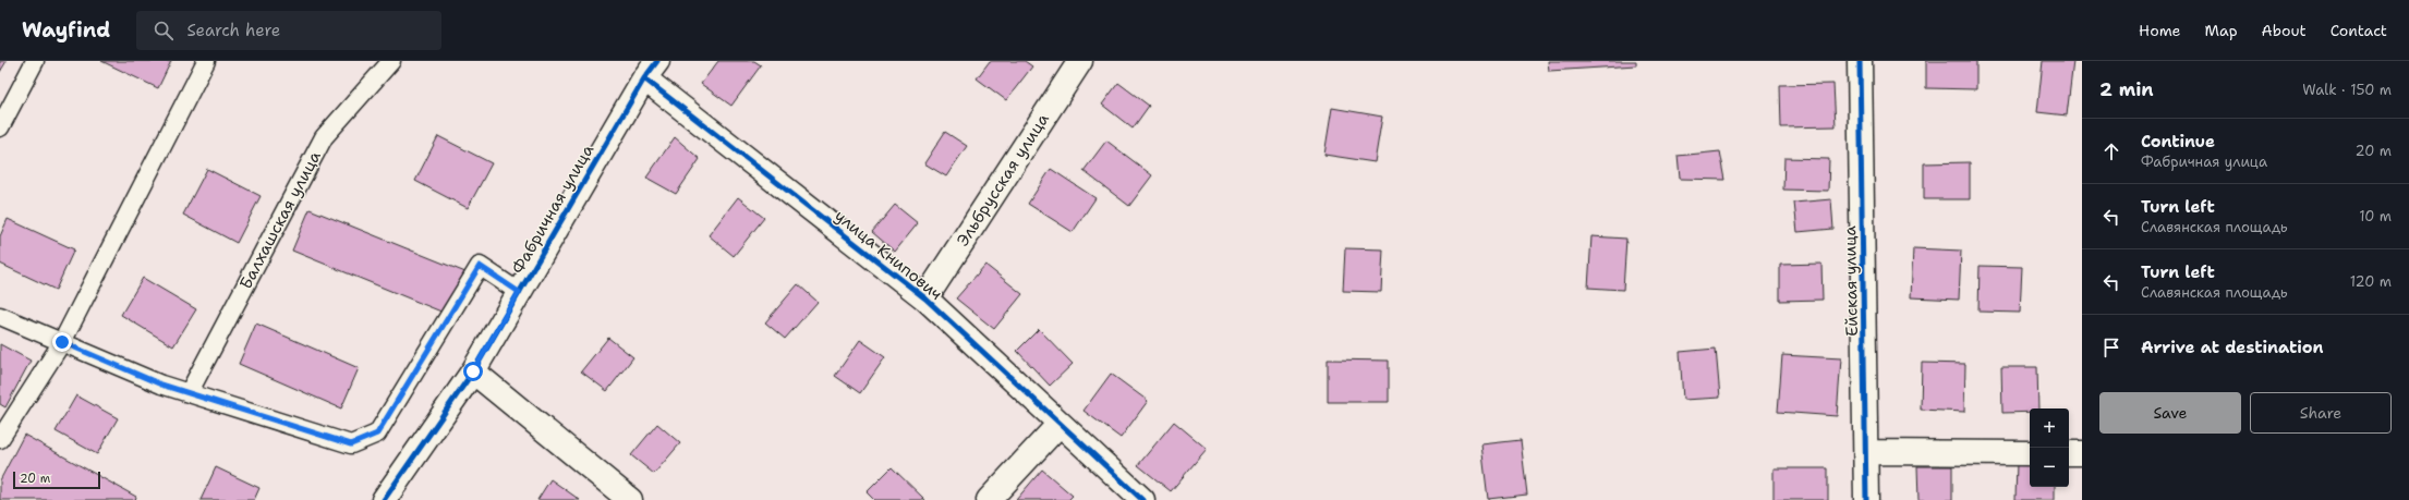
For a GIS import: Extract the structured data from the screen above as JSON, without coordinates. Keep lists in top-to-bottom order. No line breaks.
{"streets":{"street":["Эльбрусская улица","Фабричная улица","улица Книпович","Ейская улица"],"lane":["Балхашская улица"]},"crossings":[["Эльбрусская улица","улица Книпович"],["Фабричная улица","улица Книпович"]],"scale_bar":"20 m","page":{"header":"Wayfind","search":"Search here","nav":["Home","Map","About","Contact"],"heading":["2 min","Walk · 150 m"],"list":[["Continue","Фабричная улица","20 m"],["Turn left","Славянская площадь","10 m"],["Turn left","Славянская площадь","120 m"],"Arrive at destination"],"buttons":["Save","Share"],"map_buttons":["+","−"],"scale":"20 m"}}
